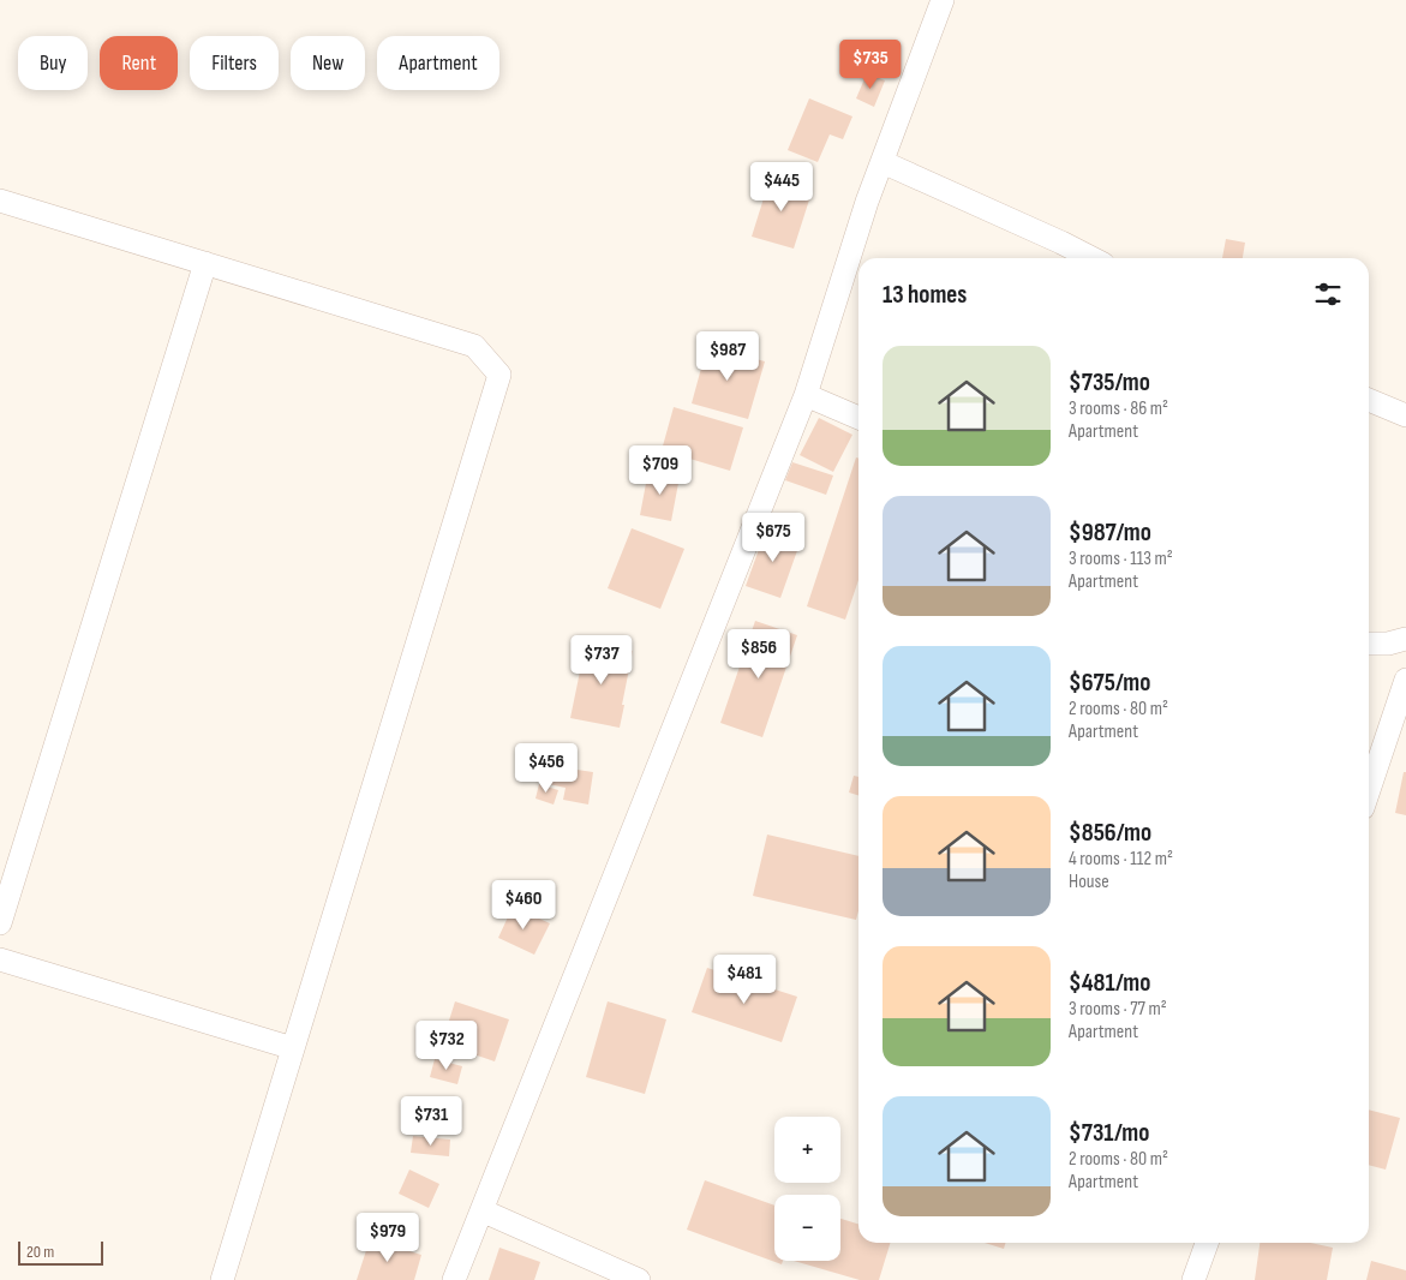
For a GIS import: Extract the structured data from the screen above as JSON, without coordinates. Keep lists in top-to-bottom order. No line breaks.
{"scale_bar":"20 m","page":{"chip":["Buy","Rent","Filters","New","Apartment"],"price":["$735","$445","$987","$709","$675","$856","$737","$456","$460","$481","$732","$731","$979"],"heading":"13 homes","list":[{"name":"$735/mo","note":"3 rooms · 86 m² · Apartment"},{"name":"$987/mo","note":"3 rooms · 113 m² · Apartment"},{"name":"$675/mo","note":"2 rooms · 80 m² · Apartment"},{"name":"$856/mo","note":"4 rooms · 112 m² · House"},{"name":"$481/mo","note":"3 rooms · 77 m² · Apartment"},{"name":"$731/mo","note":"2 rooms · 80 m² · Apartment"}],"map_buttons":["+","−"],"scale":"20 m"}}
